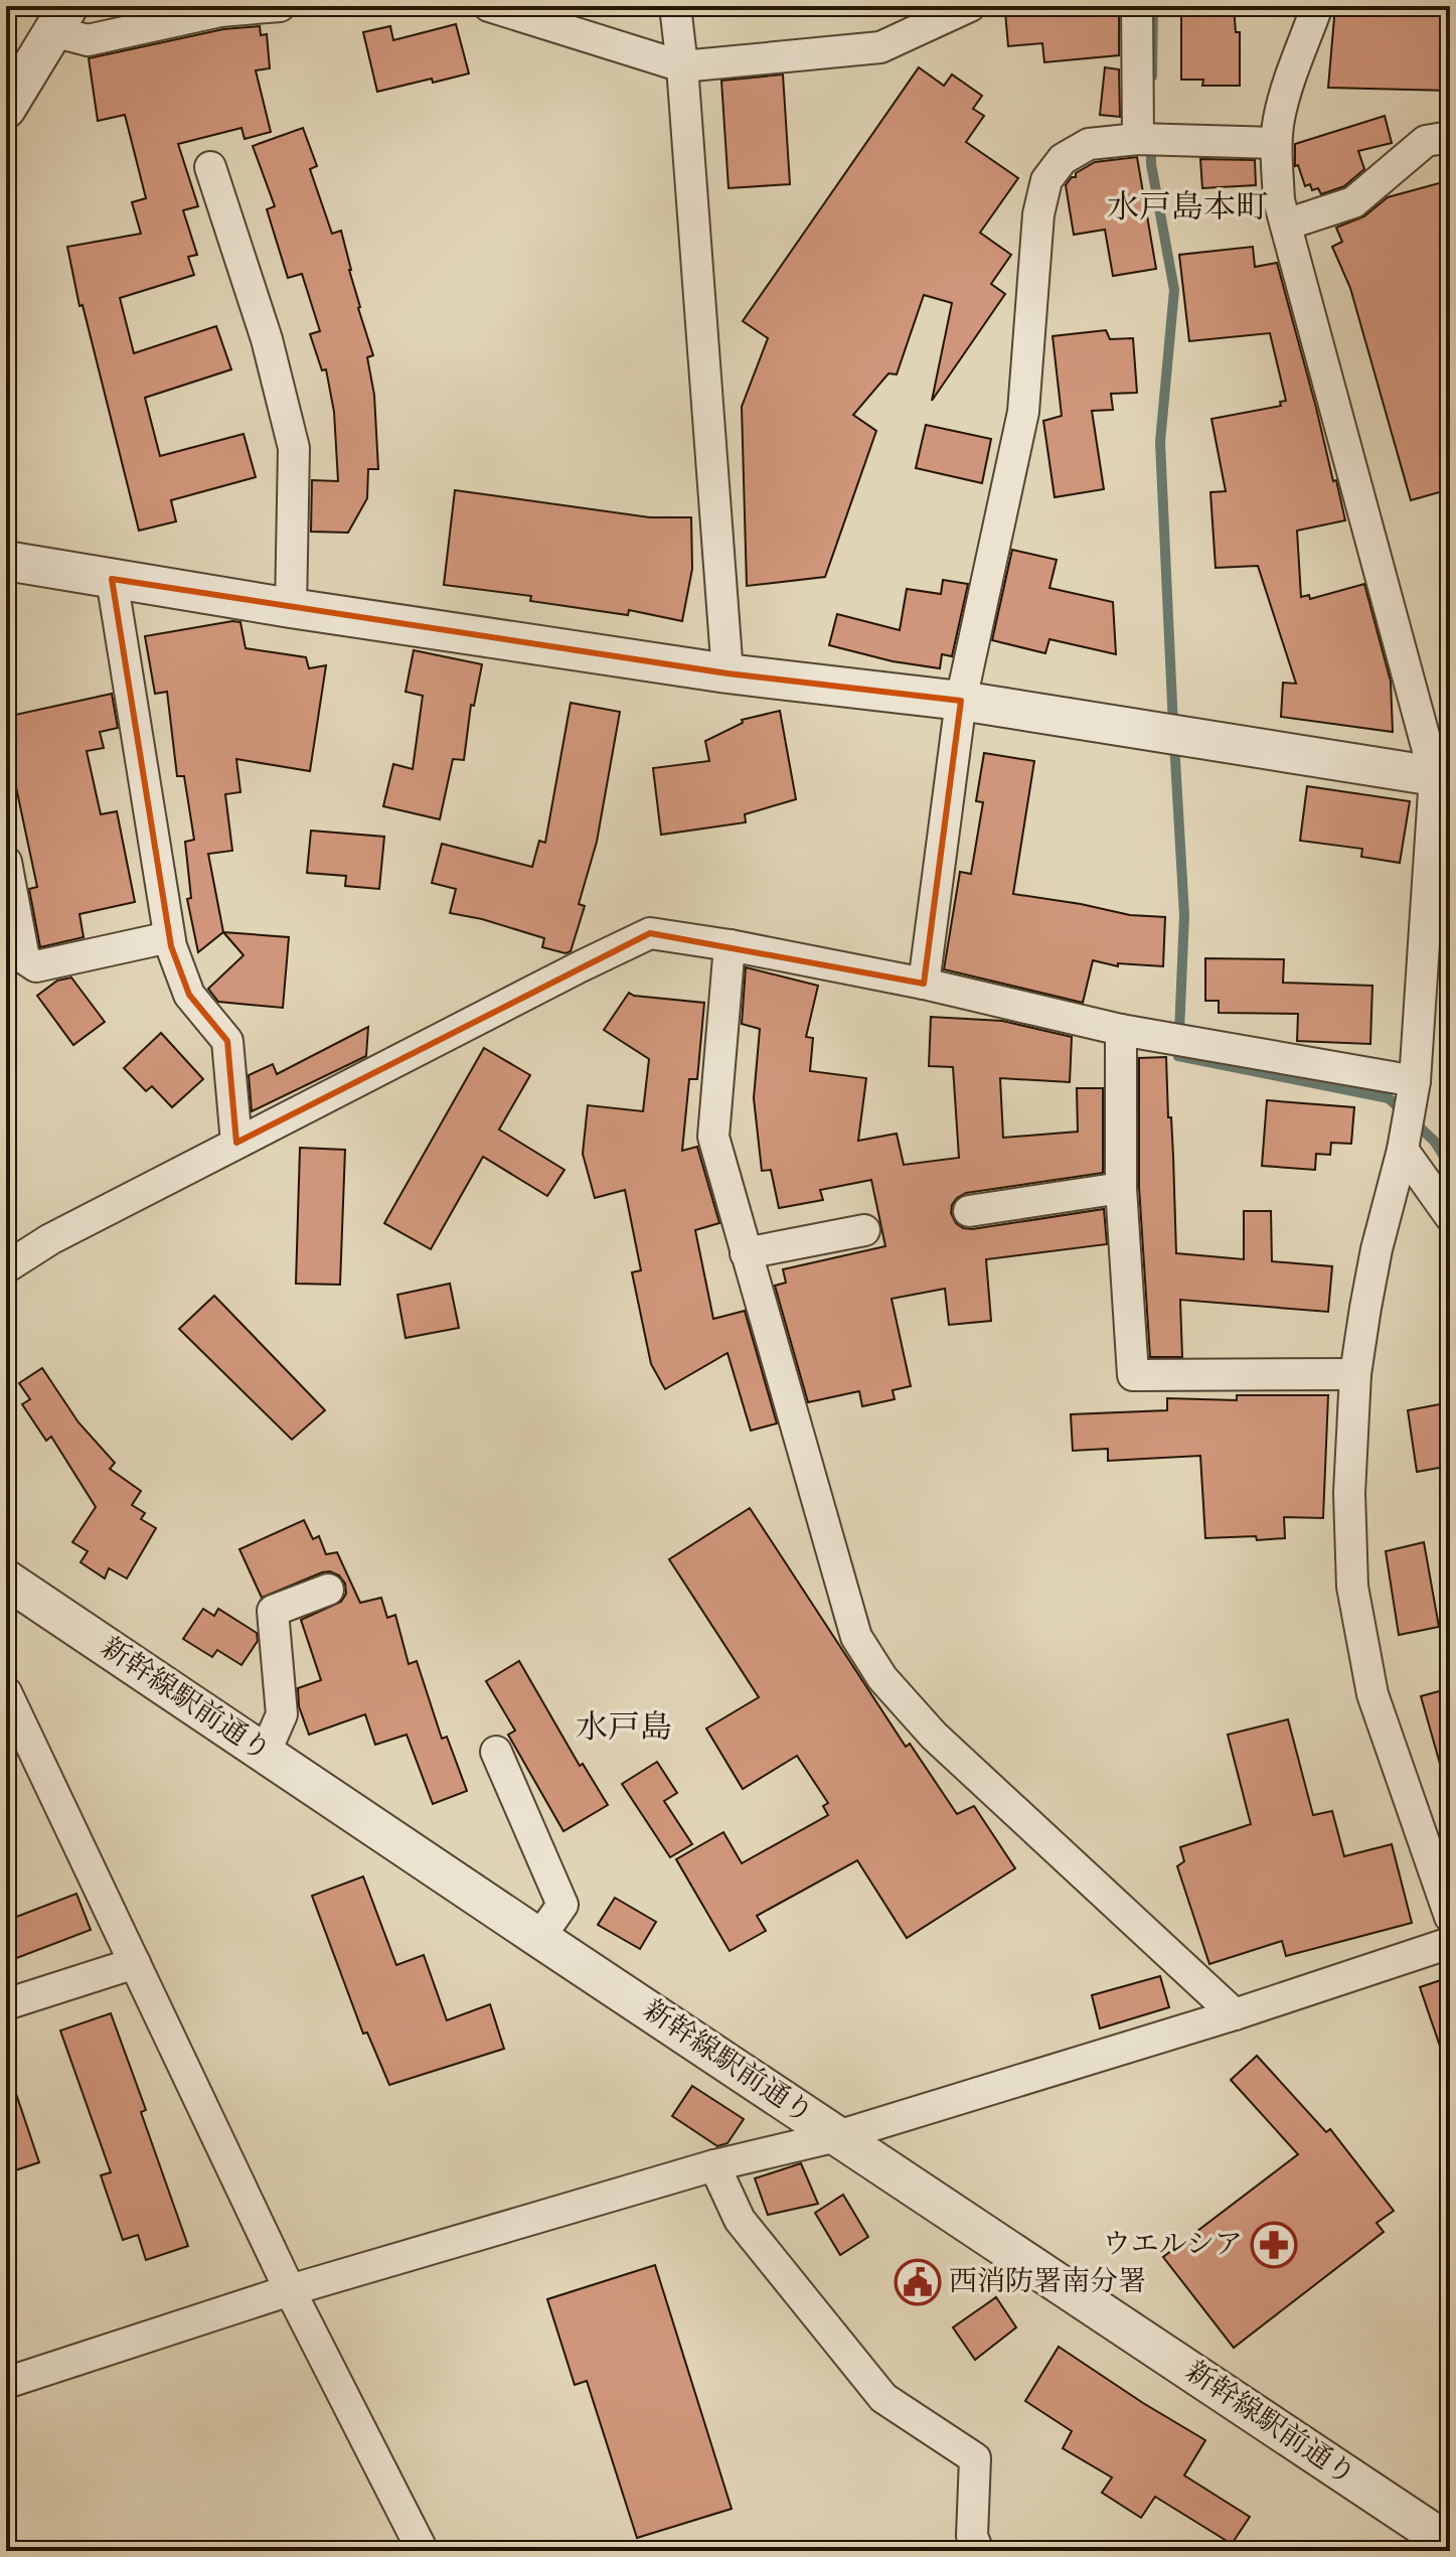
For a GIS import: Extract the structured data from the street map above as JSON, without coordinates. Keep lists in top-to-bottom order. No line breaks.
{"streets":{"street":["新幹線駅前通り"]},"districts":["水戸島本町","水戸島"],"places":{"pharmacy":["ウエルシア"],"public building":["西消防署南分署"]}}
